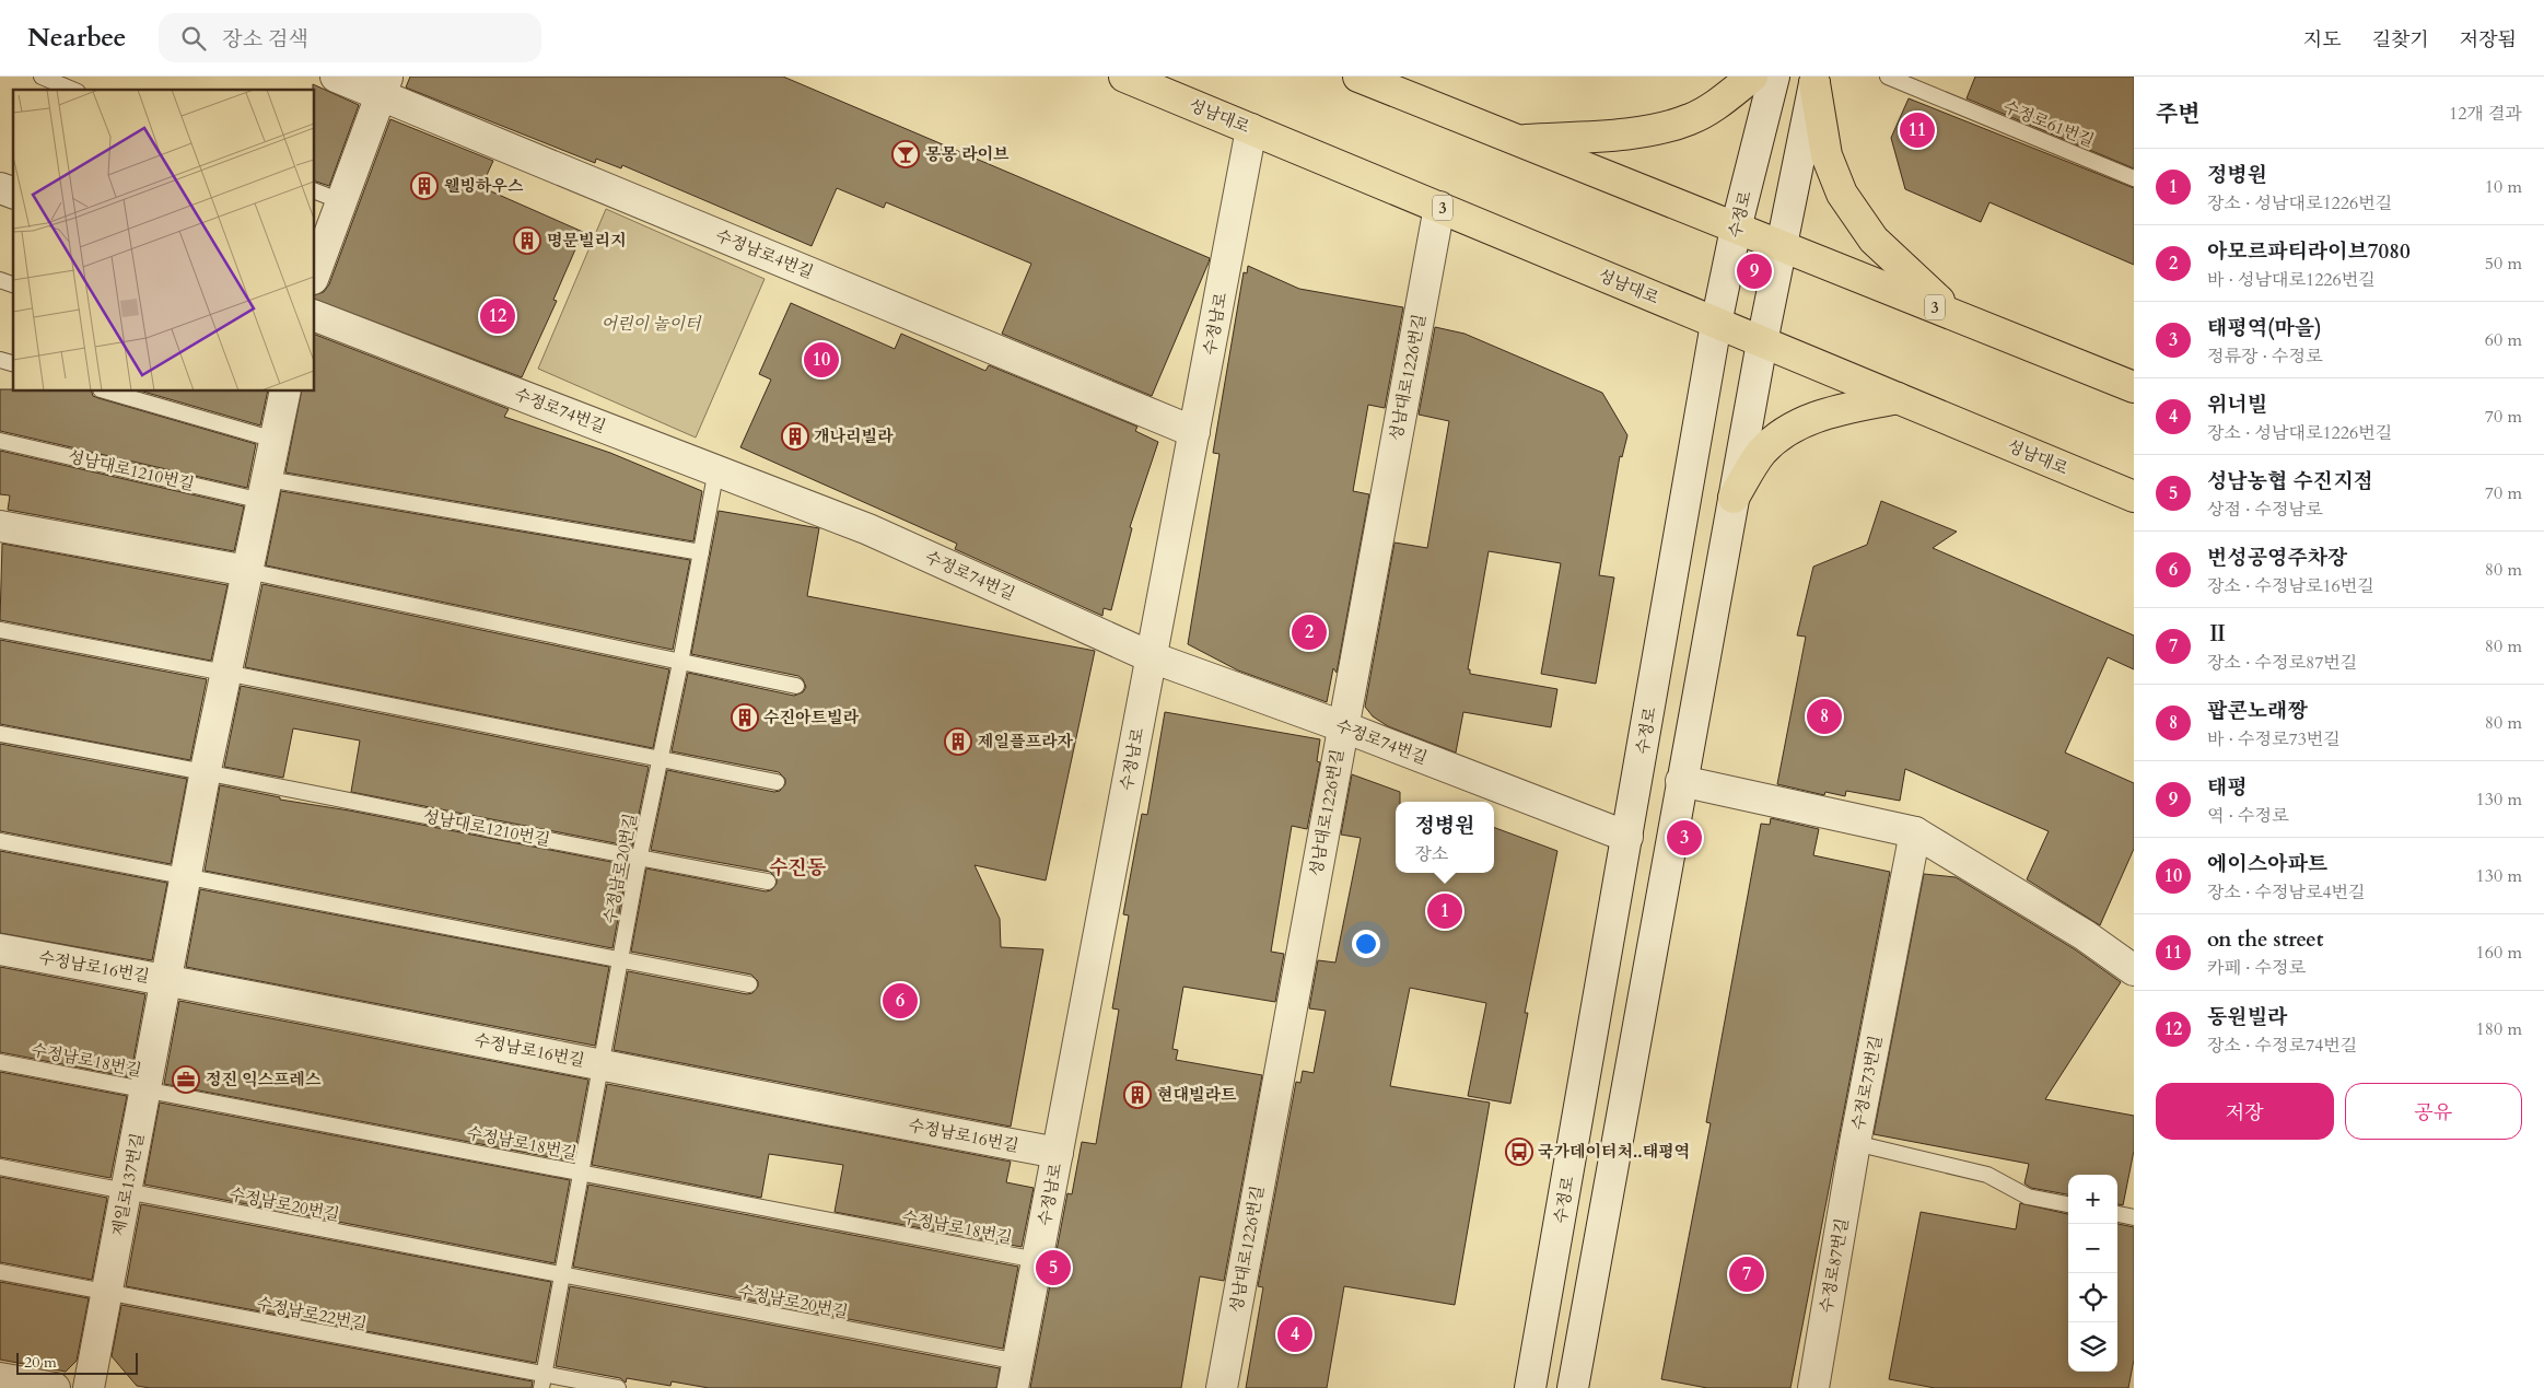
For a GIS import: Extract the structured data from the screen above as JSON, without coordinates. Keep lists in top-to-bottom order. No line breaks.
{"streets":{"main road":["성남대로","3"],"street":["수정로","수정남로4번길","수정남로","성남대로1226번길","수정로74번길","수정남로16번길","수정로73번길","제일로137번길","수정로87번길"],"lane":["수정로61번길","성남대로1210번길","수정남로20번길","수정남로18번길","수정남로22번길"]},"crossings":[["성남대로","수정로"],["성남대로","수정남로"],["성남대로","성남대로1226번길"],["3","수정로"],["수정로","수정로74번길"],["수정남로4번길","수정남로"],["수정남로","수정로74번길"],["수정남로","수정남로20번길"],["수정남로","수정남로16번길"],["수정남로","수정남로18번길"],["성남대로1226번길","수정로74번길"],["수정로74번길","수정남로20번길"],["성남대로1210번길","수정남로20번길"],["수정남로20번길","수정남로16번길"],["수정남로20번길","수정남로18번길"],["수정남로20번길","제일로137번길"],["수정남로20번길","수정남로22번길"],["수정남로16번길","제일로137번길"],["수정남로18번길","제일로137번길"],["수정로73번길","수정로87번길"],["제일로137번길","수정남로22번길"]],"districts":["수진동"],"parks":["어린이 놀이터"],"places":{"bar":["몽몽 라이브"],"building":["웰빙하우스","명문빌리지","개나리빌라","수진아트빌라","제일플프라자","현대빌라트"],"office":["정진 익스프레스"],"bus stop":["국가데이터처..태평역"]},"scale_bar":"20 m","page":{"header":"Nearbee","search":"장소 검색","nav":["지도","길찾기","저장됨"],"heading":["주변","12개 결과"],"pins":["11","9","12","10","2","8","3","1","6","5","7","4"],"list":[{"mark":"1","name":"정병원","note":"장소 · 성남대로1226번길","value":"10 m"},{"mark":"2","name":"아모르파티라이브7080","note":"바 · 성남대로1226번길","value":"50 m"},{"mark":"3","name":"태평역(마을)","note":"정류장 · 수정로","value":"60 m"},{"mark":"4","name":"위너빌","note":"장소 · 성남대로1226번길","value":"70 m"},{"mark":"5","name":"성남농협 수진지점","note":"상점 · 수정남로","value":"70 m"},{"mark":"6","name":"번성공영주차장","note":"장소 · 수정남로16번길","value":"80 m"},{"mark":"7","name":"Ⅱ","note":"장소 · 수정로87번길","value":"80 m"},{"mark":"8","name":"팝콘노래짱","note":"바 · 수정로73번길","value":"80 m"},{"mark":"9","name":"태평","note":"역 · 수정로","value":"130 m"},{"mark":"10","name":"에이스아파트","note":"장소 · 수정남로4번길","value":"130 m"},{"mark":"11","name":"on the street","note":"카페 · 수정로","value":"160 m"},{"mark":"12","name":"동원빌라","note":"장소 · 수정로74번길","value":"180 m"}],"popup":["정병원","장소"],"buttons":["저장","공유"],"map_buttons":["+","−"],"scale":"20 m"}}
